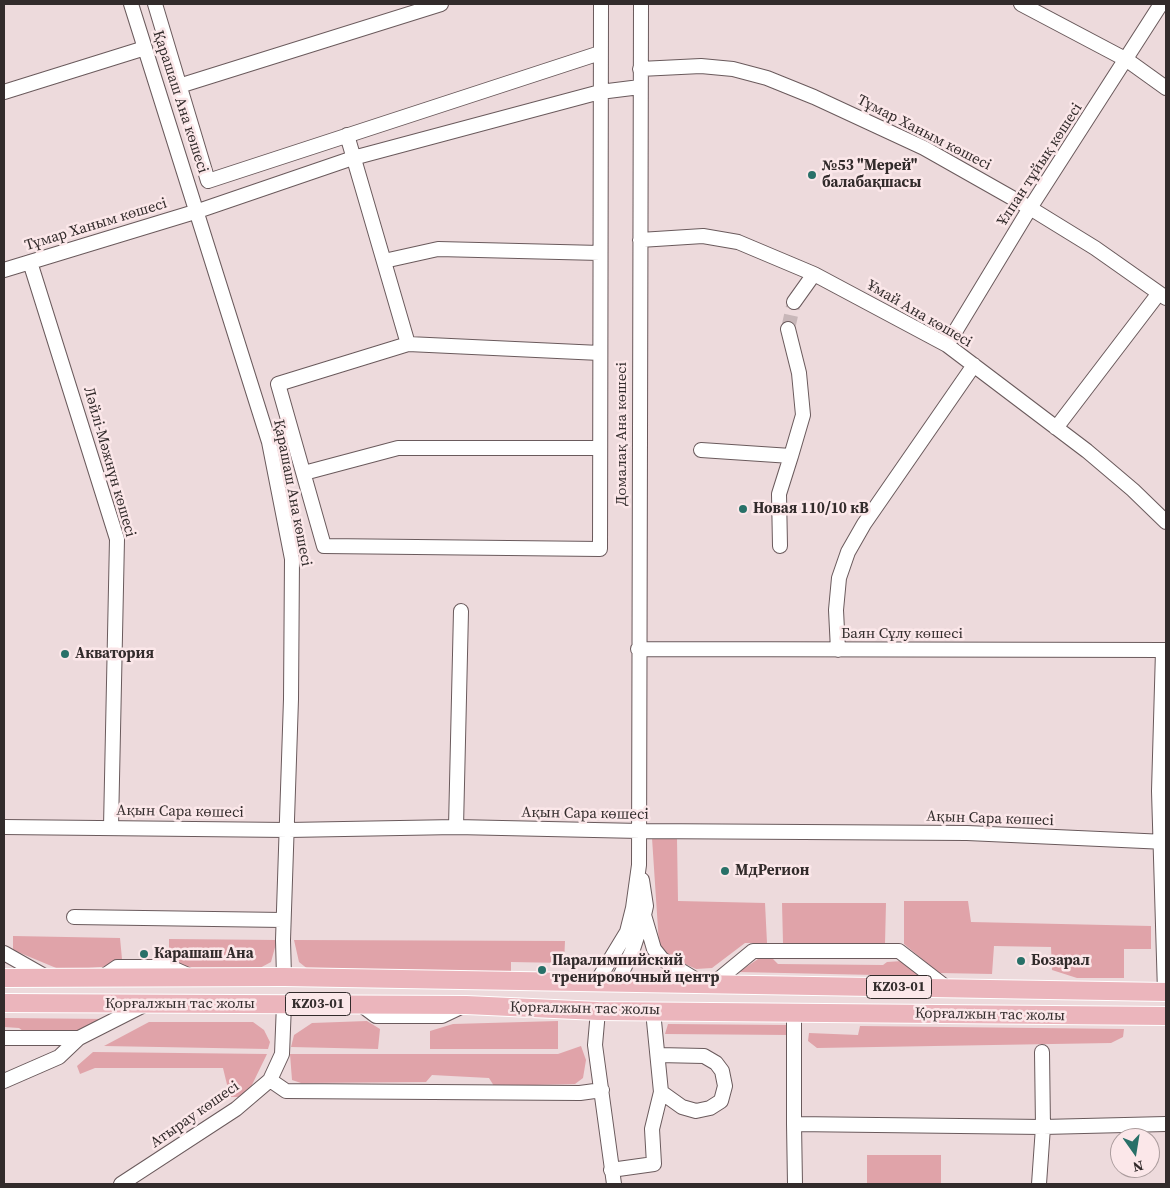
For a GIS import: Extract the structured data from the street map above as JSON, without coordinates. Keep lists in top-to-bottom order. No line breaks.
{"streets":{"main road":["KZ03-01","Қорғалжын тас жолы"],"street":["Қарашаш Ана көшесі","Тұмар Ханым көшесі","Ұлпан тұйық көшесі","Ұмай Ана көшесі","Домалақ Ана көшесі","Ләйлі-Мәжнүн көшесі","Баян Сұлу көшесі","Ақын Сара көшесі","Атырау көшесі"]},"crossings":[["Қарашаш Ана көшесі","Тұмар Ханым көшесі"],["Қарашаш Ана көшесі","Ақын Сара көшесі"],["Қарашаш Ана көшесі","Қорғалжын тас жолы"],["Тұмар Ханым көшесі","Ұлпан тұйық көшесі"],["Тұмар Ханым көшесі","Домалақ Ана көшесі"],["Тұмар Ханым көшесі","Ләйлі-Мәжнүн көшесі"],["Ұлпан тұйық көшесі","Ұмай Ана көшесі"],["Ұмай Ана көшесі","Домалақ Ана көшесі"],["Домалақ Ана көшесі","Баян Сұлу көшесі"],["Домалақ Ана көшесі","Ақын Сара көшесі"],["Домалақ Ана көшесі","Қорғалжын тас жолы"],["Ләйлі-Мәжнүн көшесі","Ақын Сара көшесі"],["Қорғалжын тас жолы","Атырау көшесі"]],"places":["№53 \"Мерей\" балабақшасы","Новая 110/10 кВ","Акватория","МдРегион","Карашаш Ана","Бозарал","Паралимпийский тренировочный центр"],"north":"bottom"}
